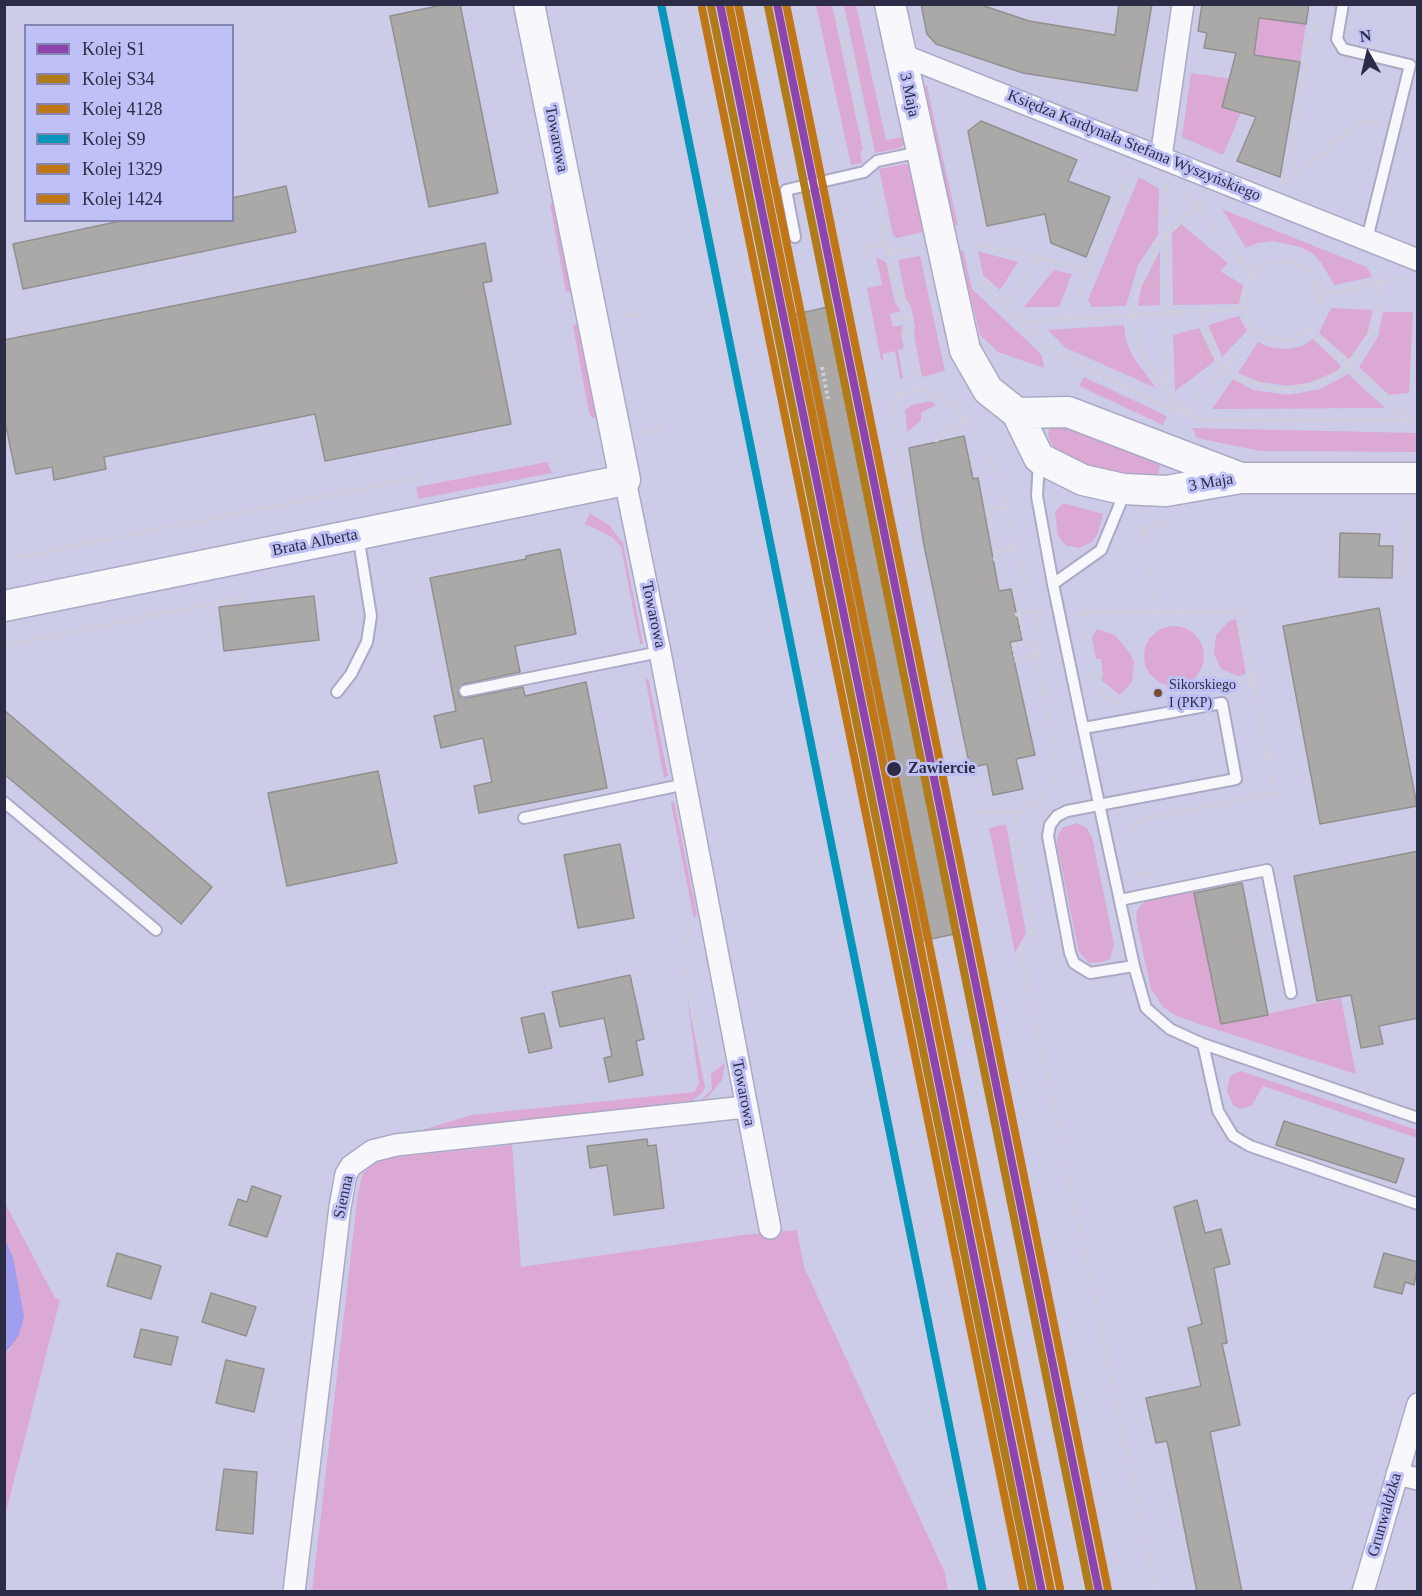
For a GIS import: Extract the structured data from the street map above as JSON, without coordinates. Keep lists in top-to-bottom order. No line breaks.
{"streets":{"street":["3 Maja","Towarowa","Księdza Kardynała Stefana Wyszyńskiego","Brata Alberta","Sienna","Grunwaldzka"]},"crossings":[["3 Maja","Księdza Kardynała Stefana Wyszyńskiego"],["Towarowa","Brata Alberta"],["Towarowa","Sienna"]],"places":["Sikorskiego I (PKP)","Zawiercie"],"lines":["rail line S1","rail line 4128","rail line S9","rail line 1424","rail line S34","rail line 1329"],"legend":["Kolej S1","Kolej S34","Kolej 4128","Kolej S9","Kolej 1329","Kolej 1424"],"north":"top"}
